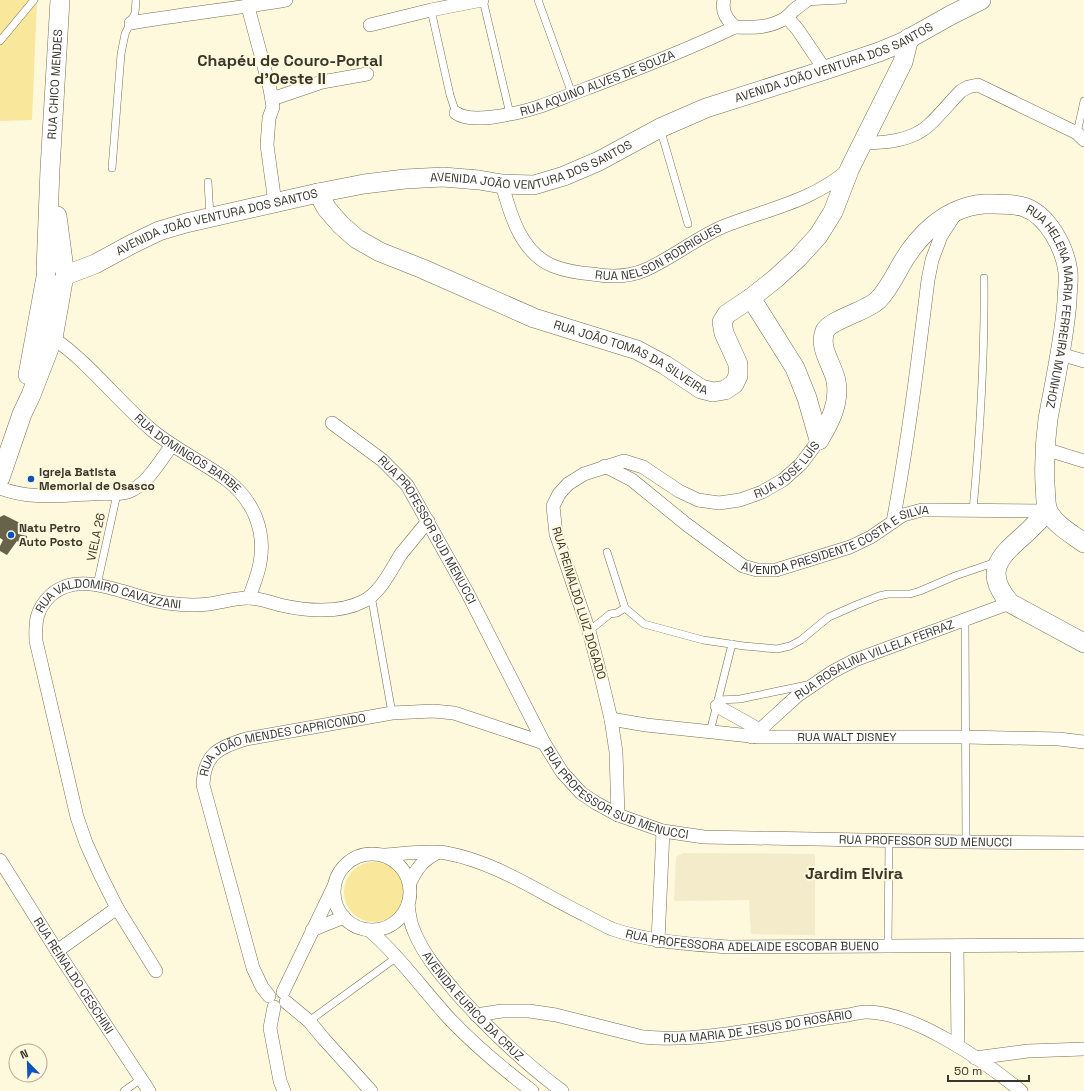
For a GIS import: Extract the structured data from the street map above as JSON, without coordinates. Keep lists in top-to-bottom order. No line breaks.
{"streets":{"street":["AVENIDA JOÃO VENTURA DOS SANTOS","RUA AQUINO ALVES DE SOUZA","RUA CHICO MENDES","RUA NELSON RODRIGUES","RUA HELENA MARIA FERREIRA MUNHOZ","RUA JOÃO TOMAS DA SILVEIRA","RUA DOMINGOS BARBE","RUA JOSÉ LUÍS","RUA PROFESSOR SUD MENUCCI","AVENIDA PRESIDENTE COSTA E SILVA","RUA REINALDO LUIZ DOGADO","RUA VALDOMIRO CAVAZZANI","RUA ROSALINA VILLELA FERRAZ","RUA WALT DISNEY","RUA JOÃO MENDES CAPRICONDO","RUA PROFESSORA ADELAIDE ESCOBAR BUENO","RUA REINALDO CESCHINI","AVENIDA EURICO DA CRUZ","RUA MARIA DE JESUS DO ROSÁRIO"],"lane":["VIELA 26"]},"crossings":[["AVENIDA JOÃO VENTURA DOS SANTOS","RUA CHICO MENDES"],["AVENIDA JOÃO VENTURA DOS SANTOS","RUA NELSON RODRIGUES"],["AVENIDA JOÃO VENTURA DOS SANTOS","RUA JOÃO TOMAS DA SILVEIRA"],["RUA NELSON RODRIGUES","RUA JOÃO TOMAS DA SILVEIRA"],["RUA HELENA MARIA FERREIRA MUNHOZ","RUA JOSÉ LUÍS"],["RUA HELENA MARIA FERREIRA MUNHOZ","AVENIDA PRESIDENTE COSTA E SILVA"],["RUA JOÃO TOMAS DA SILVEIRA","RUA JOSÉ LUÍS"],["RUA DOMINGOS BARBE","RUA VALDOMIRO CAVAZZANI"],["RUA JOSÉ LUÍS","AVENIDA PRESIDENTE COSTA E SILVA"],["RUA JOSÉ LUÍS","RUA REINALDO LUIZ DOGADO"],["RUA PROFESSOR SUD MENUCCI","RUA REINALDO LUIZ DOGADO"],["RUA PROFESSOR SUD MENUCCI","RUA VALDOMIRO CAVAZZANI"],["RUA PROFESSOR SUD MENUCCI","RUA JOÃO MENDES CAPRICONDO"],["AVENIDA PRESIDENTE COSTA E SILVA","RUA REINALDO LUIZ DOGADO"],["VIELA 26","RUA VALDOMIRO CAVAZZANI"],["RUA REINALDO LUIZ DOGADO","RUA WALT DISNEY"],["RUA ROSALINA VILLELA FERRAZ","RUA WALT DISNEY"],["RUA PROFESSORA ADELAIDE ESCOBAR BUENO","AVENIDA EURICO DA CRUZ"],["AVENIDA EURICO DA CRUZ","RUA MARIA DE JESUS DO ROSÁRIO"]],"districts":["Chapéu de Couro-Portal d'Oeste II","Jardim Elvira"],"places":["Igreja Batista Memorial de Osasco","Natu Petro Auto Posto"],"scale_bar":"50 m","north":"top left"}
